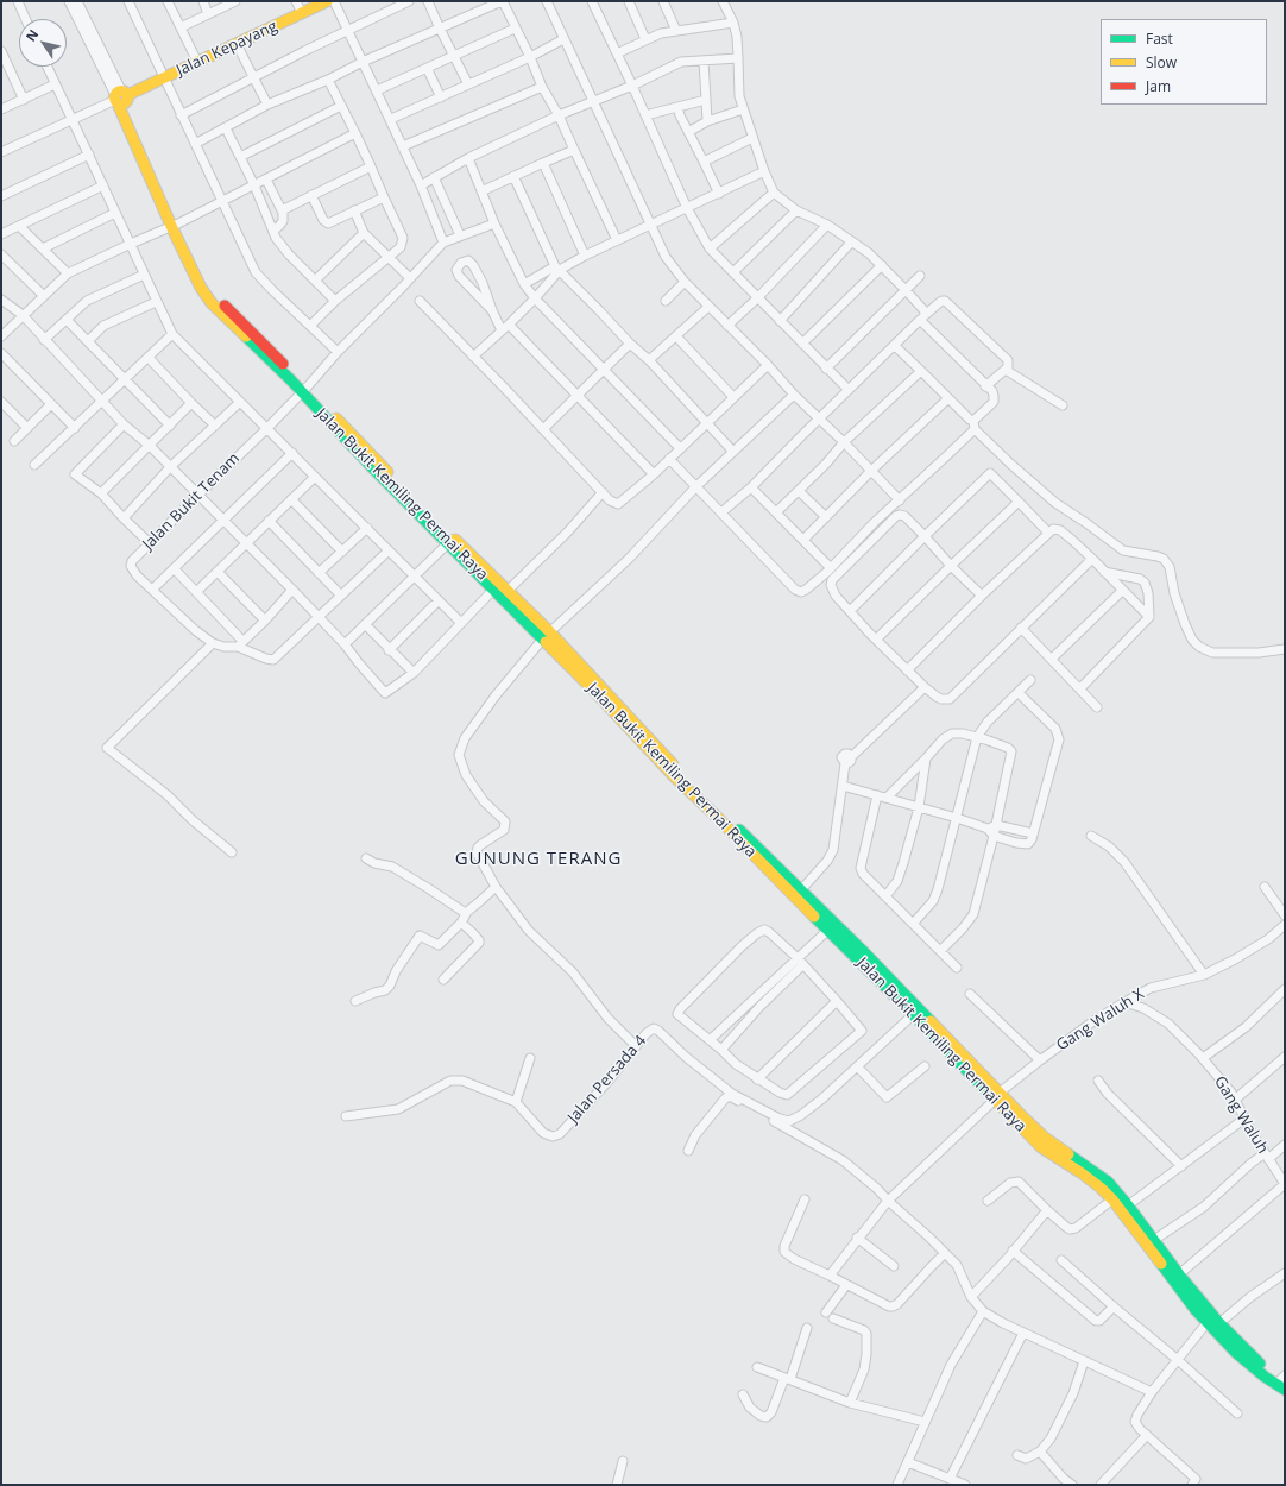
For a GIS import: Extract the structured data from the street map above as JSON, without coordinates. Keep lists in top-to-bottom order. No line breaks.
{"streets":{"street":["Jalan Kepayang","Jalan Bukit Kemiling Permai Raya","Jalan Bukit Tenam","Gang Waluh X","Jalan Persada 4","Gang Waluh"]},"crossings":[["Jalan Kepayang","Jalan Bukit Kemiling Permai Raya"],["Jalan Bukit Kemiling Permai Raya","Jalan Bukit Tenam"],["Jalan Bukit Kemiling Permai Raya","Gang Waluh X"],["Jalan Bukit Kemiling Permai Raya","Jalan Persada 4"],["Gang Waluh X","Gang Waluh"]],"districts":["GUNUNG TERANG"],"legend":["Fast","Slow","Jam"],"north":"top left"}
